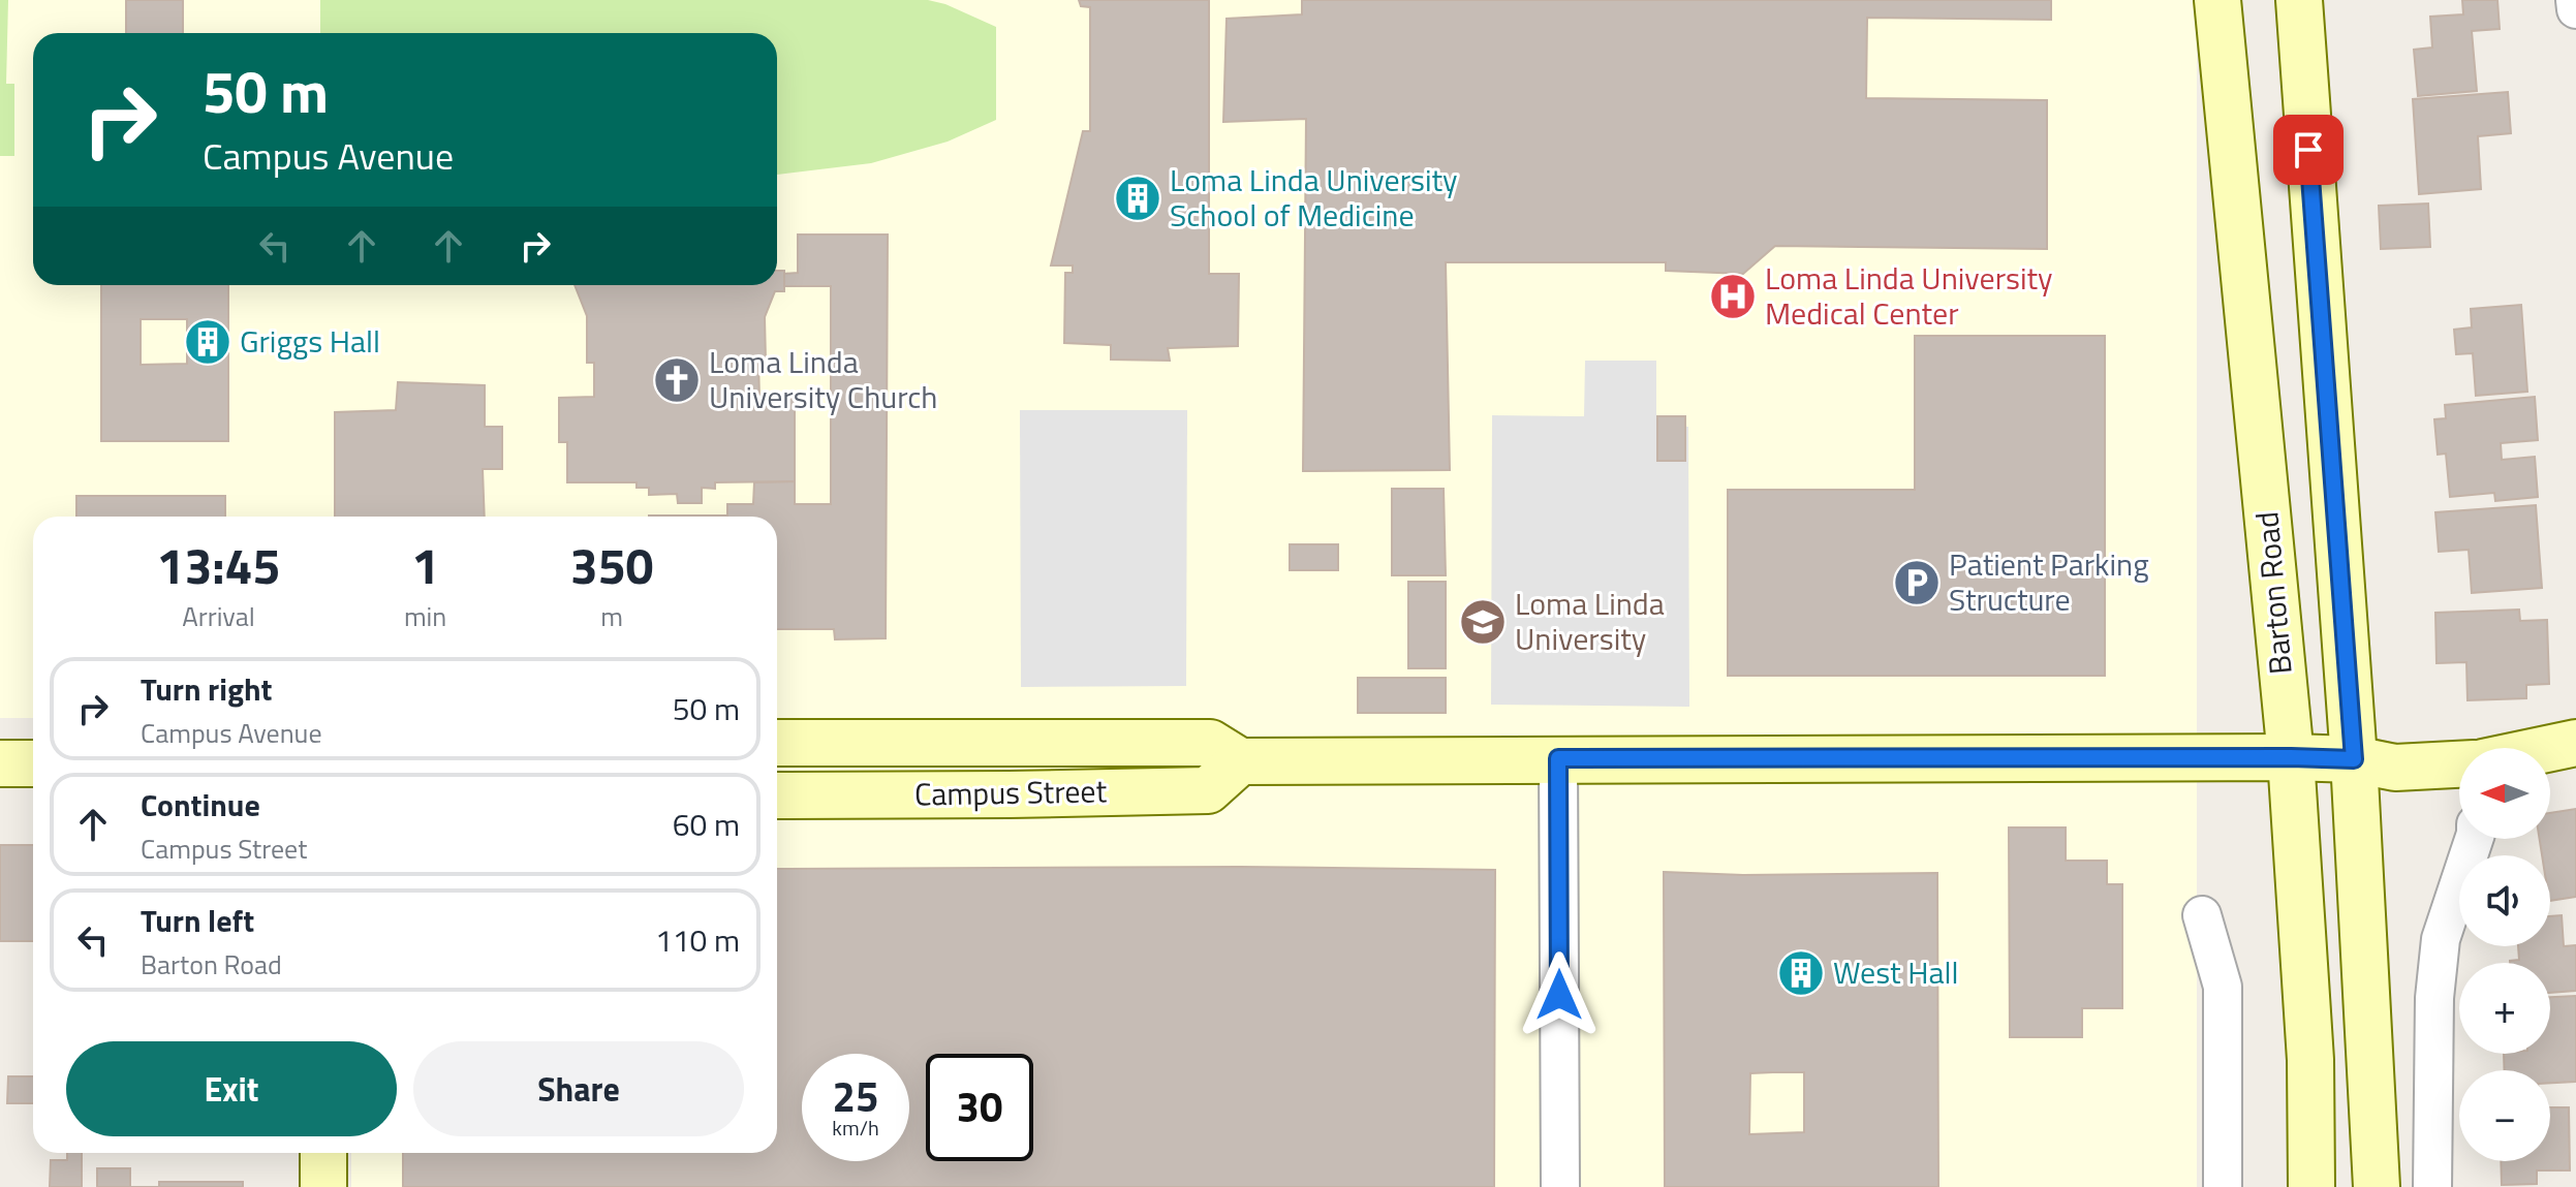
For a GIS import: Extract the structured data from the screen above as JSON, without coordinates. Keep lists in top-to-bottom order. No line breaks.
{"streets":{"street":["Barton Road","Campus Street"]},"crossings":[["Barton Road","Campus Street"]],"places":{"building":["Loma Linda University School of Medicine","Griggs Hall","West Hall"],"hospital":["Loma Linda University Medical Center"],"church":["Loma Linda University Church"],"parking":["Patient Parking Structure"],"school or university":["Loma Linda University"]},"north":"left","page":{"turn":["50 m","Campus Avenue"],"eta":["13:45","Arrival","1","min","350","m"],"list":[{"name":"Turn right","note":"Campus Avenue","value":"50 m"},{"name":"Continue","note":"Campus Street","value":"60 m"},{"name":"Turn left","note":"Barton Road","value":"110 m"}],"map_buttons":["+","−"],"buttons":["Exit","Share"],"speed":"25 km/h","limit":"30"}}
